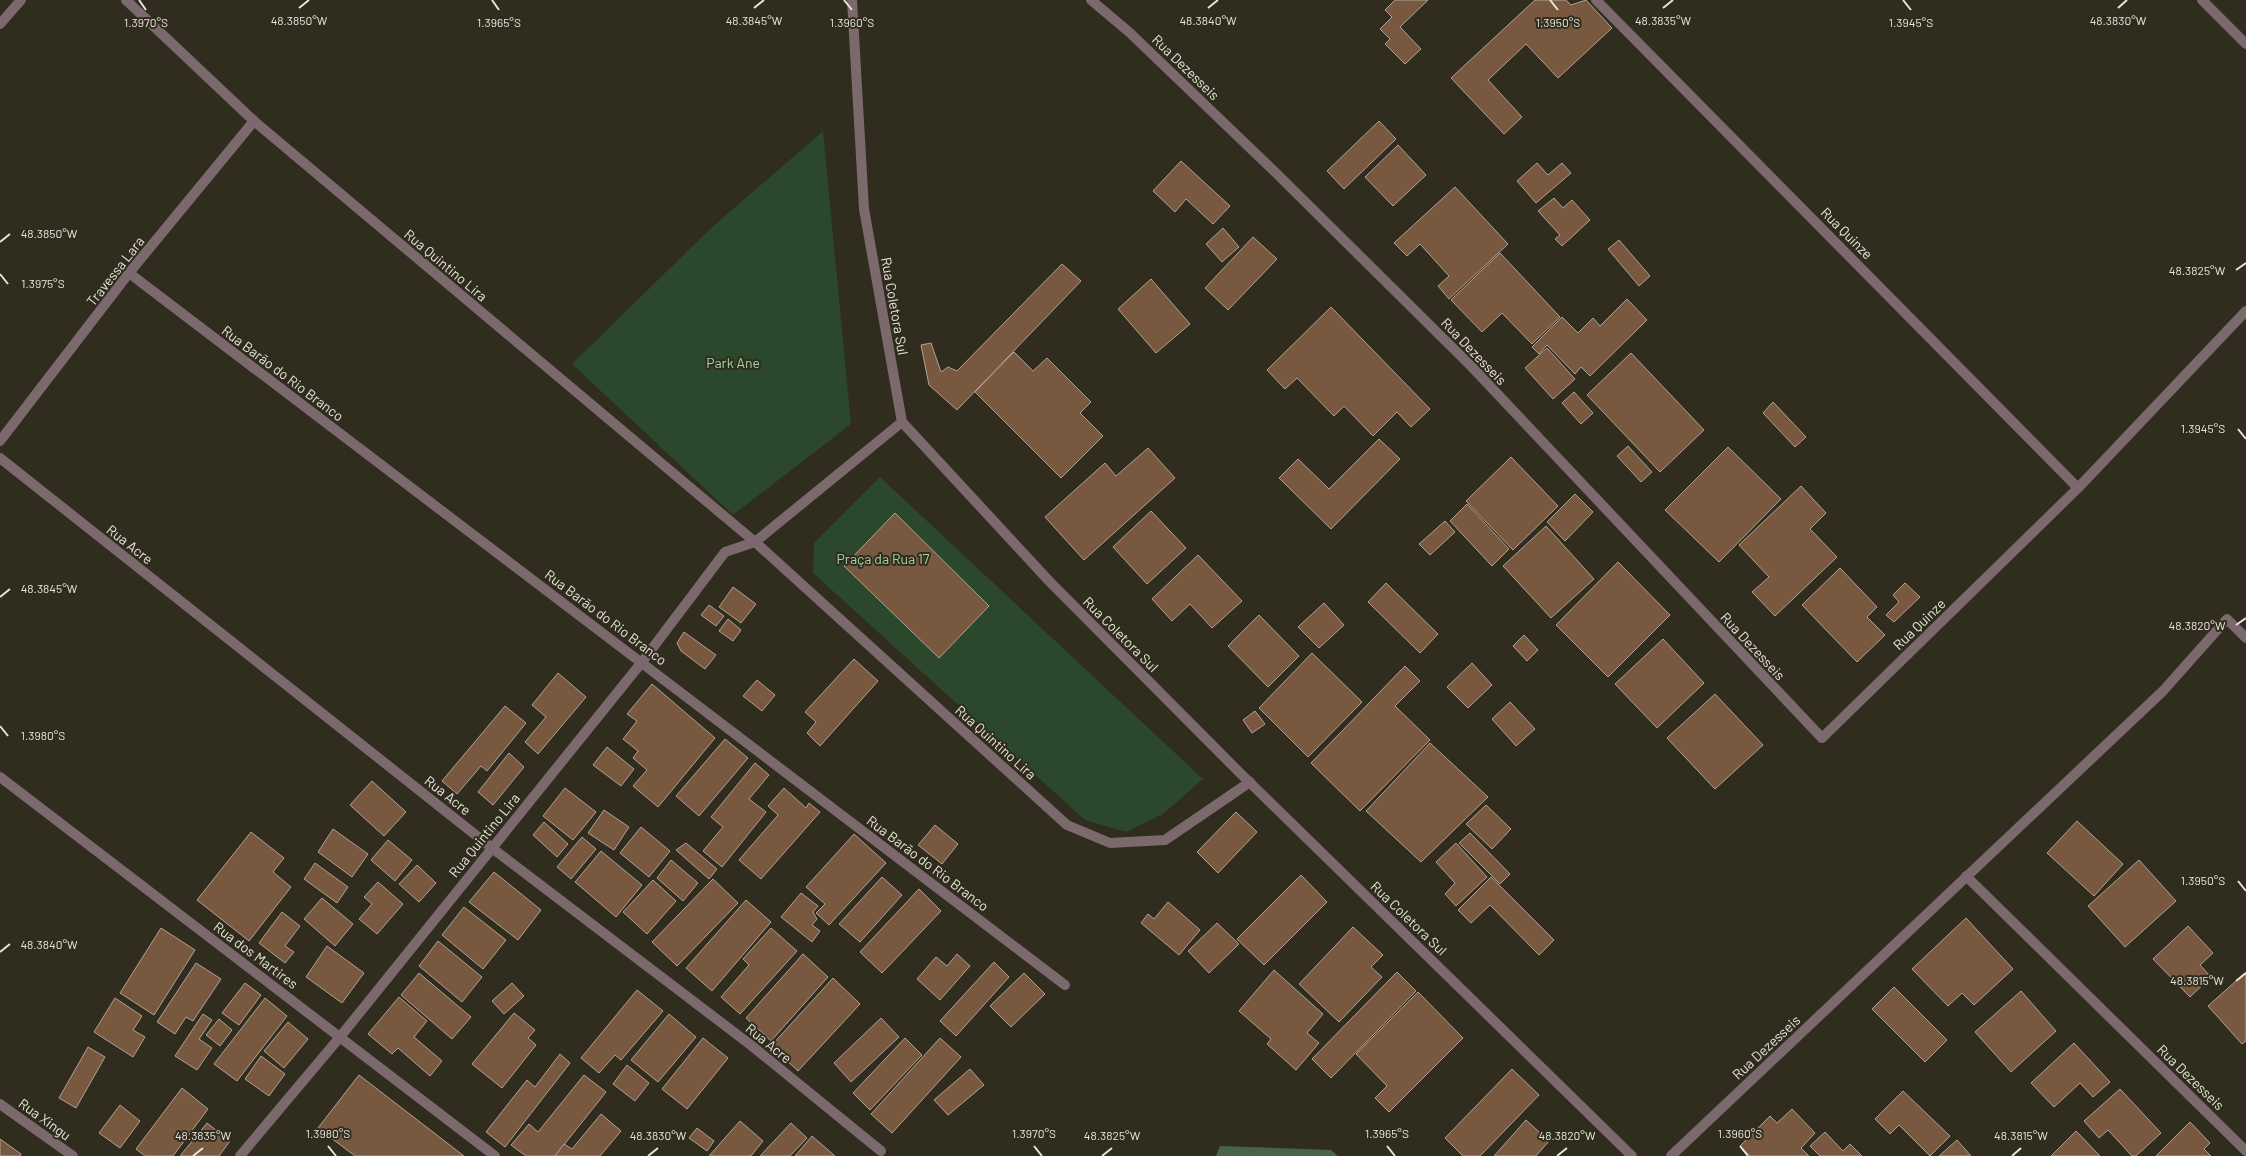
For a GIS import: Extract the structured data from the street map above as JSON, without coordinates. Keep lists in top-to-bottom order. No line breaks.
{"streets":{"street":["Rua Dezesseis","Rua Quinze","Rua Quintino Lira","Travessa Lara","Rua Coletora Sul","Rua Barão do Rio Branco","Rua Acre","Rua dos Martires","Rua Xingu"]},"crossings":[["Rua Dezesseis","Rua Quinze"],["Rua Quintino Lira","Travessa Lara"],["Rua Quintino Lira","Rua Coletora Sul"],["Rua Quintino Lira","Rua Barão do Rio Branco"],["Rua Quintino Lira","Rua Acre"],["Rua Quintino Lira","Rua dos Martires"],["Travessa Lara","Rua Barão do Rio Branco"]],"parks":["Park Ane","Praça da Rua 17"],"coordinates":["48.3850°W","48.3845°W","48.3840°W","48.3835°W","48.3830°W","1.3970°S","1.3965°S","1.3960°S","1.3950°S","1.3945°S","48.3825°W","1.3975°S","48.3820°W","1.3980°S","48.3815°W"]}
